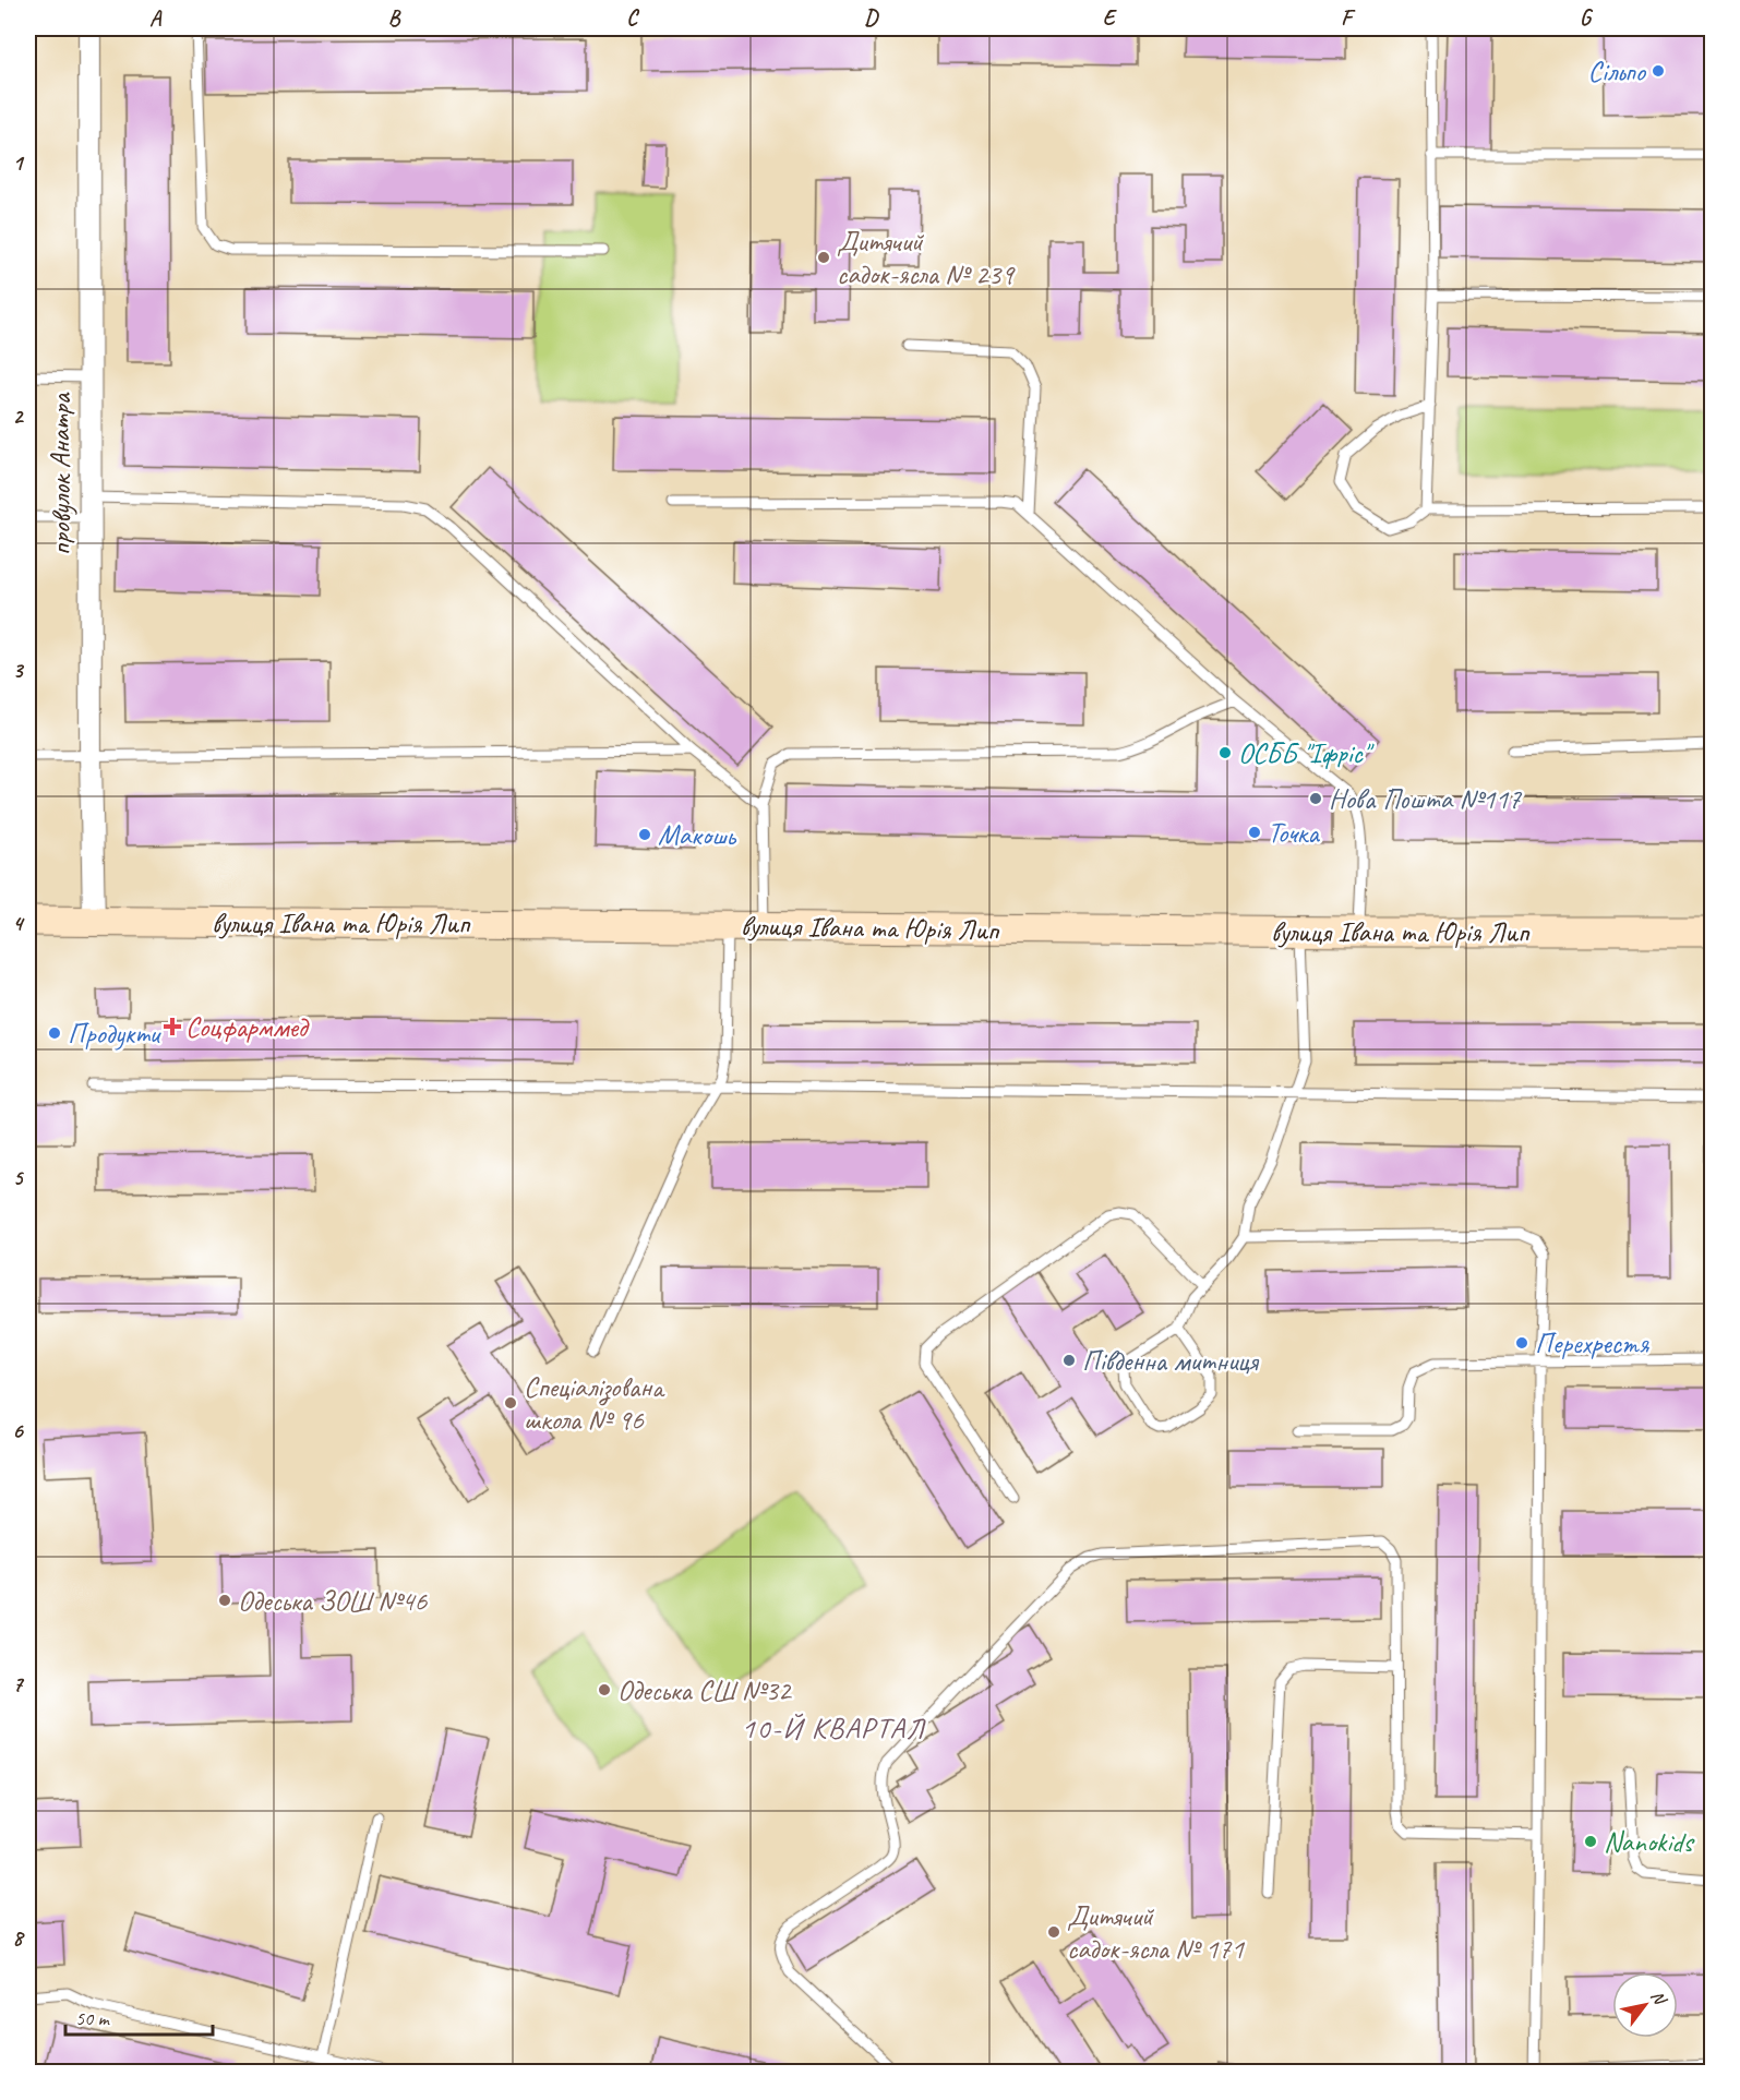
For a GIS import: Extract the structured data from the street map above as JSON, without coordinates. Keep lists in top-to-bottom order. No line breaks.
{"streets":{"street":["провулок Анатра","вулиця Івана та Юрія Лип"]},"crossings":[["провулок Анатра","вулиця Івана та Юрія Лип"]],"districts":["10-Й КВАРТАЛ"],"places":{"other":["Сільпо","Дитячий садок-ясла № 239","ОСББ \"Іфріс\"","Нова Пошта №117","Точка","Макошь","Продукти","Перехрестя","Південна митниця","Спеціалізована школа № 96","Одеська ЗОШ №46","Одеська СШ №32","Nanokids","Дитячий садок-ясла № 171"],"health":["Соцфарммед"]},"scale_bar":"50 m","north":"top right","grid":{"columns":["A","B","C","D","E","F","G"],"rows":["1","2","3","4","5","6","7","8"]}}
